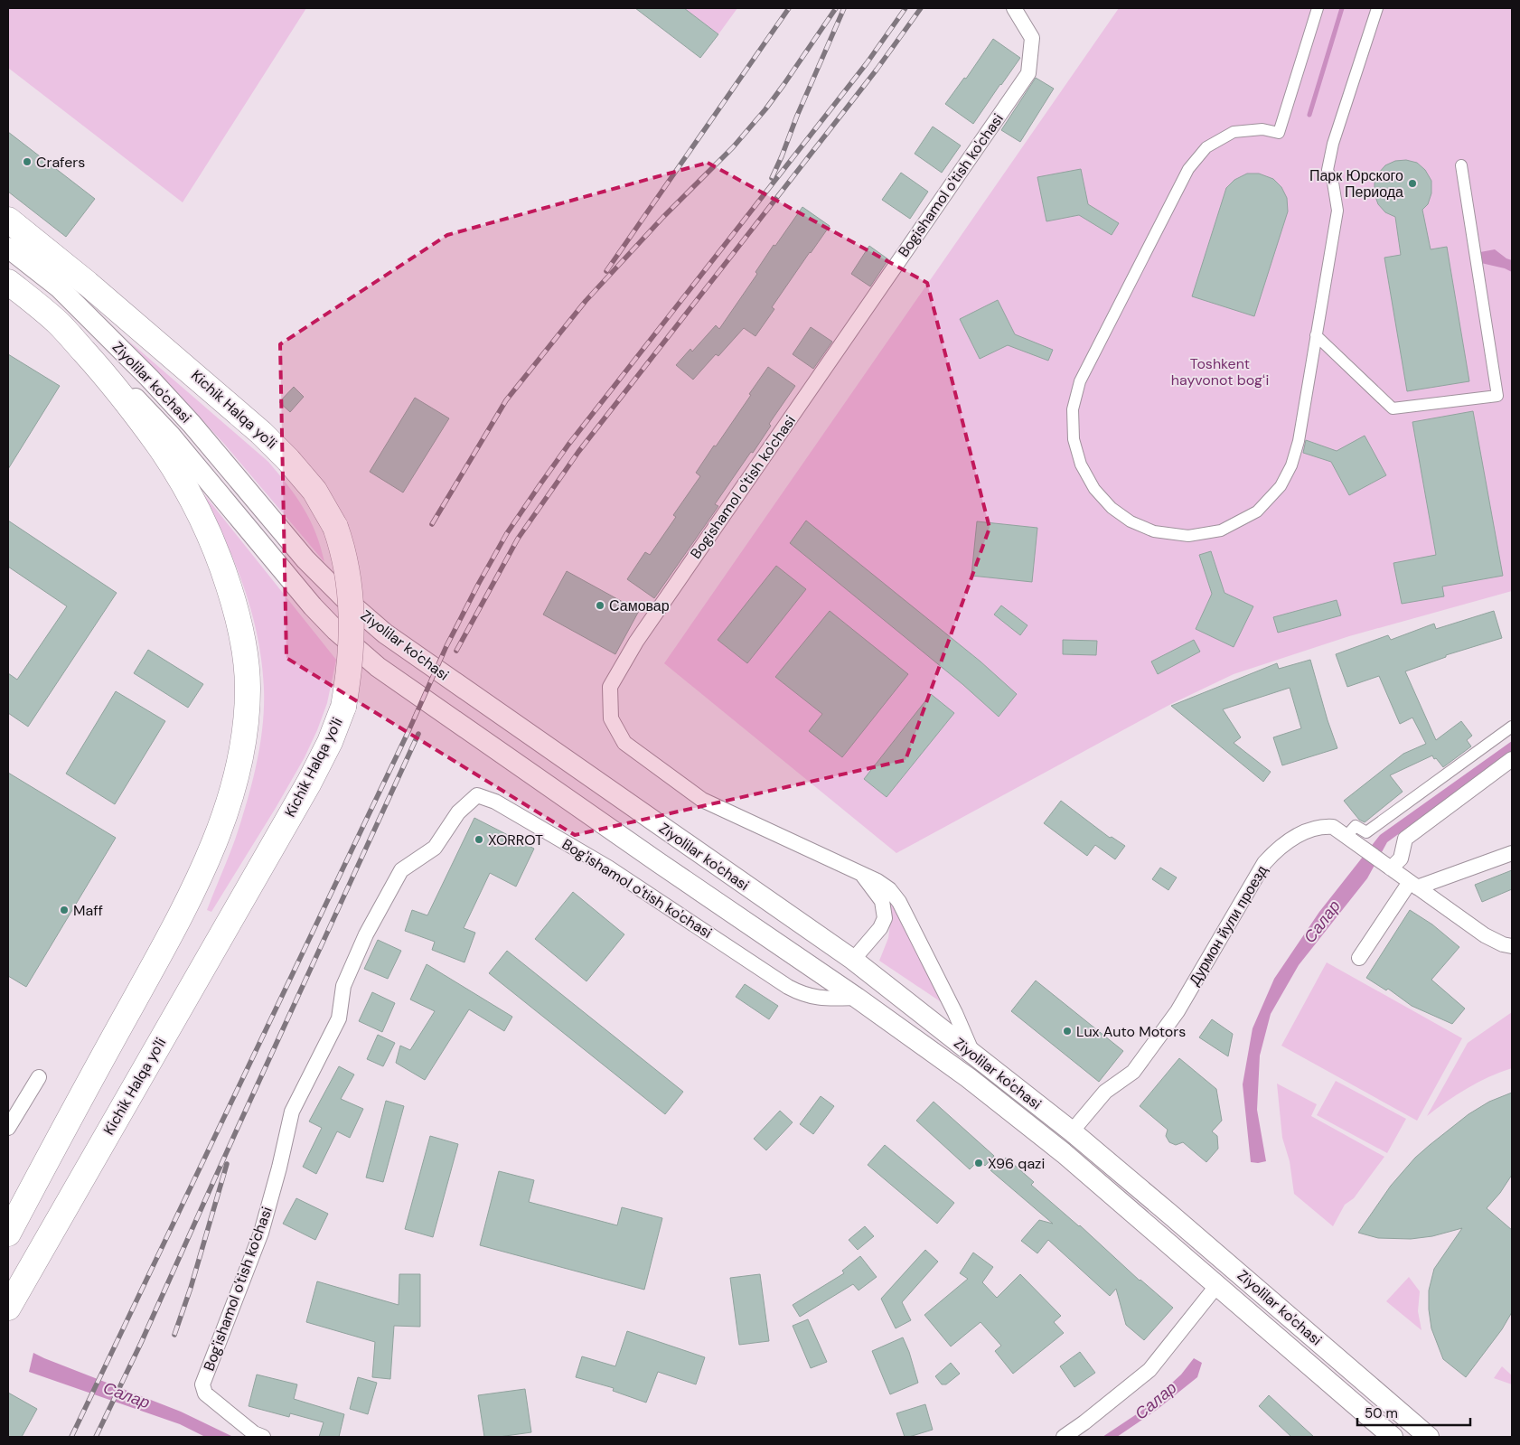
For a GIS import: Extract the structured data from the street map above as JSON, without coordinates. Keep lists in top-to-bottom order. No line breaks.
{"streets":{"highway":["Kichik Halqa yo'li"],"main road":["Ziyolilar ko'chasi"],"street":["Bogishamol o'tish ko'chasi","Bog'ishamol o'tish ko'chasi","Дурмон йули проезд"]},"crossings":[["Bogishamol o'tish ko'chasi","Ziyolilar ko'chasi"],["Ziyolilar ko'chasi","Bog'ishamol o'tish ko'chasi"],["Ziyolilar ko'chasi","Дурмон йули проезд"]],"water":["Салар"],"parks":["Toshkent hayvonot bogʻi"],"places":["Crafers","Парк Юрского Периода","Самовар","XORROT","Maff","Lux Auto Motors","X96 qazi"],"scale_bar":"50 m"}
